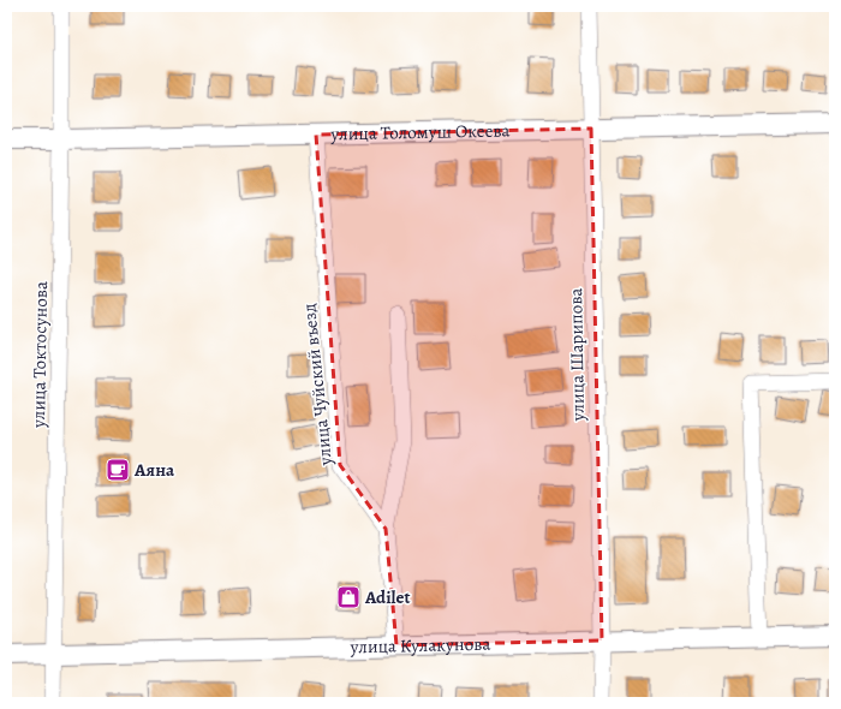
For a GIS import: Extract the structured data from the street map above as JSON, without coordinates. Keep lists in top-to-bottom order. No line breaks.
{"streets":{"street":["улица Толомуш Океева","улица Токтосунова","улица Шарипова","улица Чуйский въезд","улица Кулакунова"]},"crossings":[["улица Толомуш Океева","улица Токтосунова"],["улица Толомуш Океева","улица Шарипова"],["улица Толомуш Океева","улица Чуйский въезд"],["улица Токтосунова","улица Кулакунова"],["улица Шарипова","улица Кулакунова"]],"places":{"cafe":["Аяна"],"shop":["Adilet"]}}
